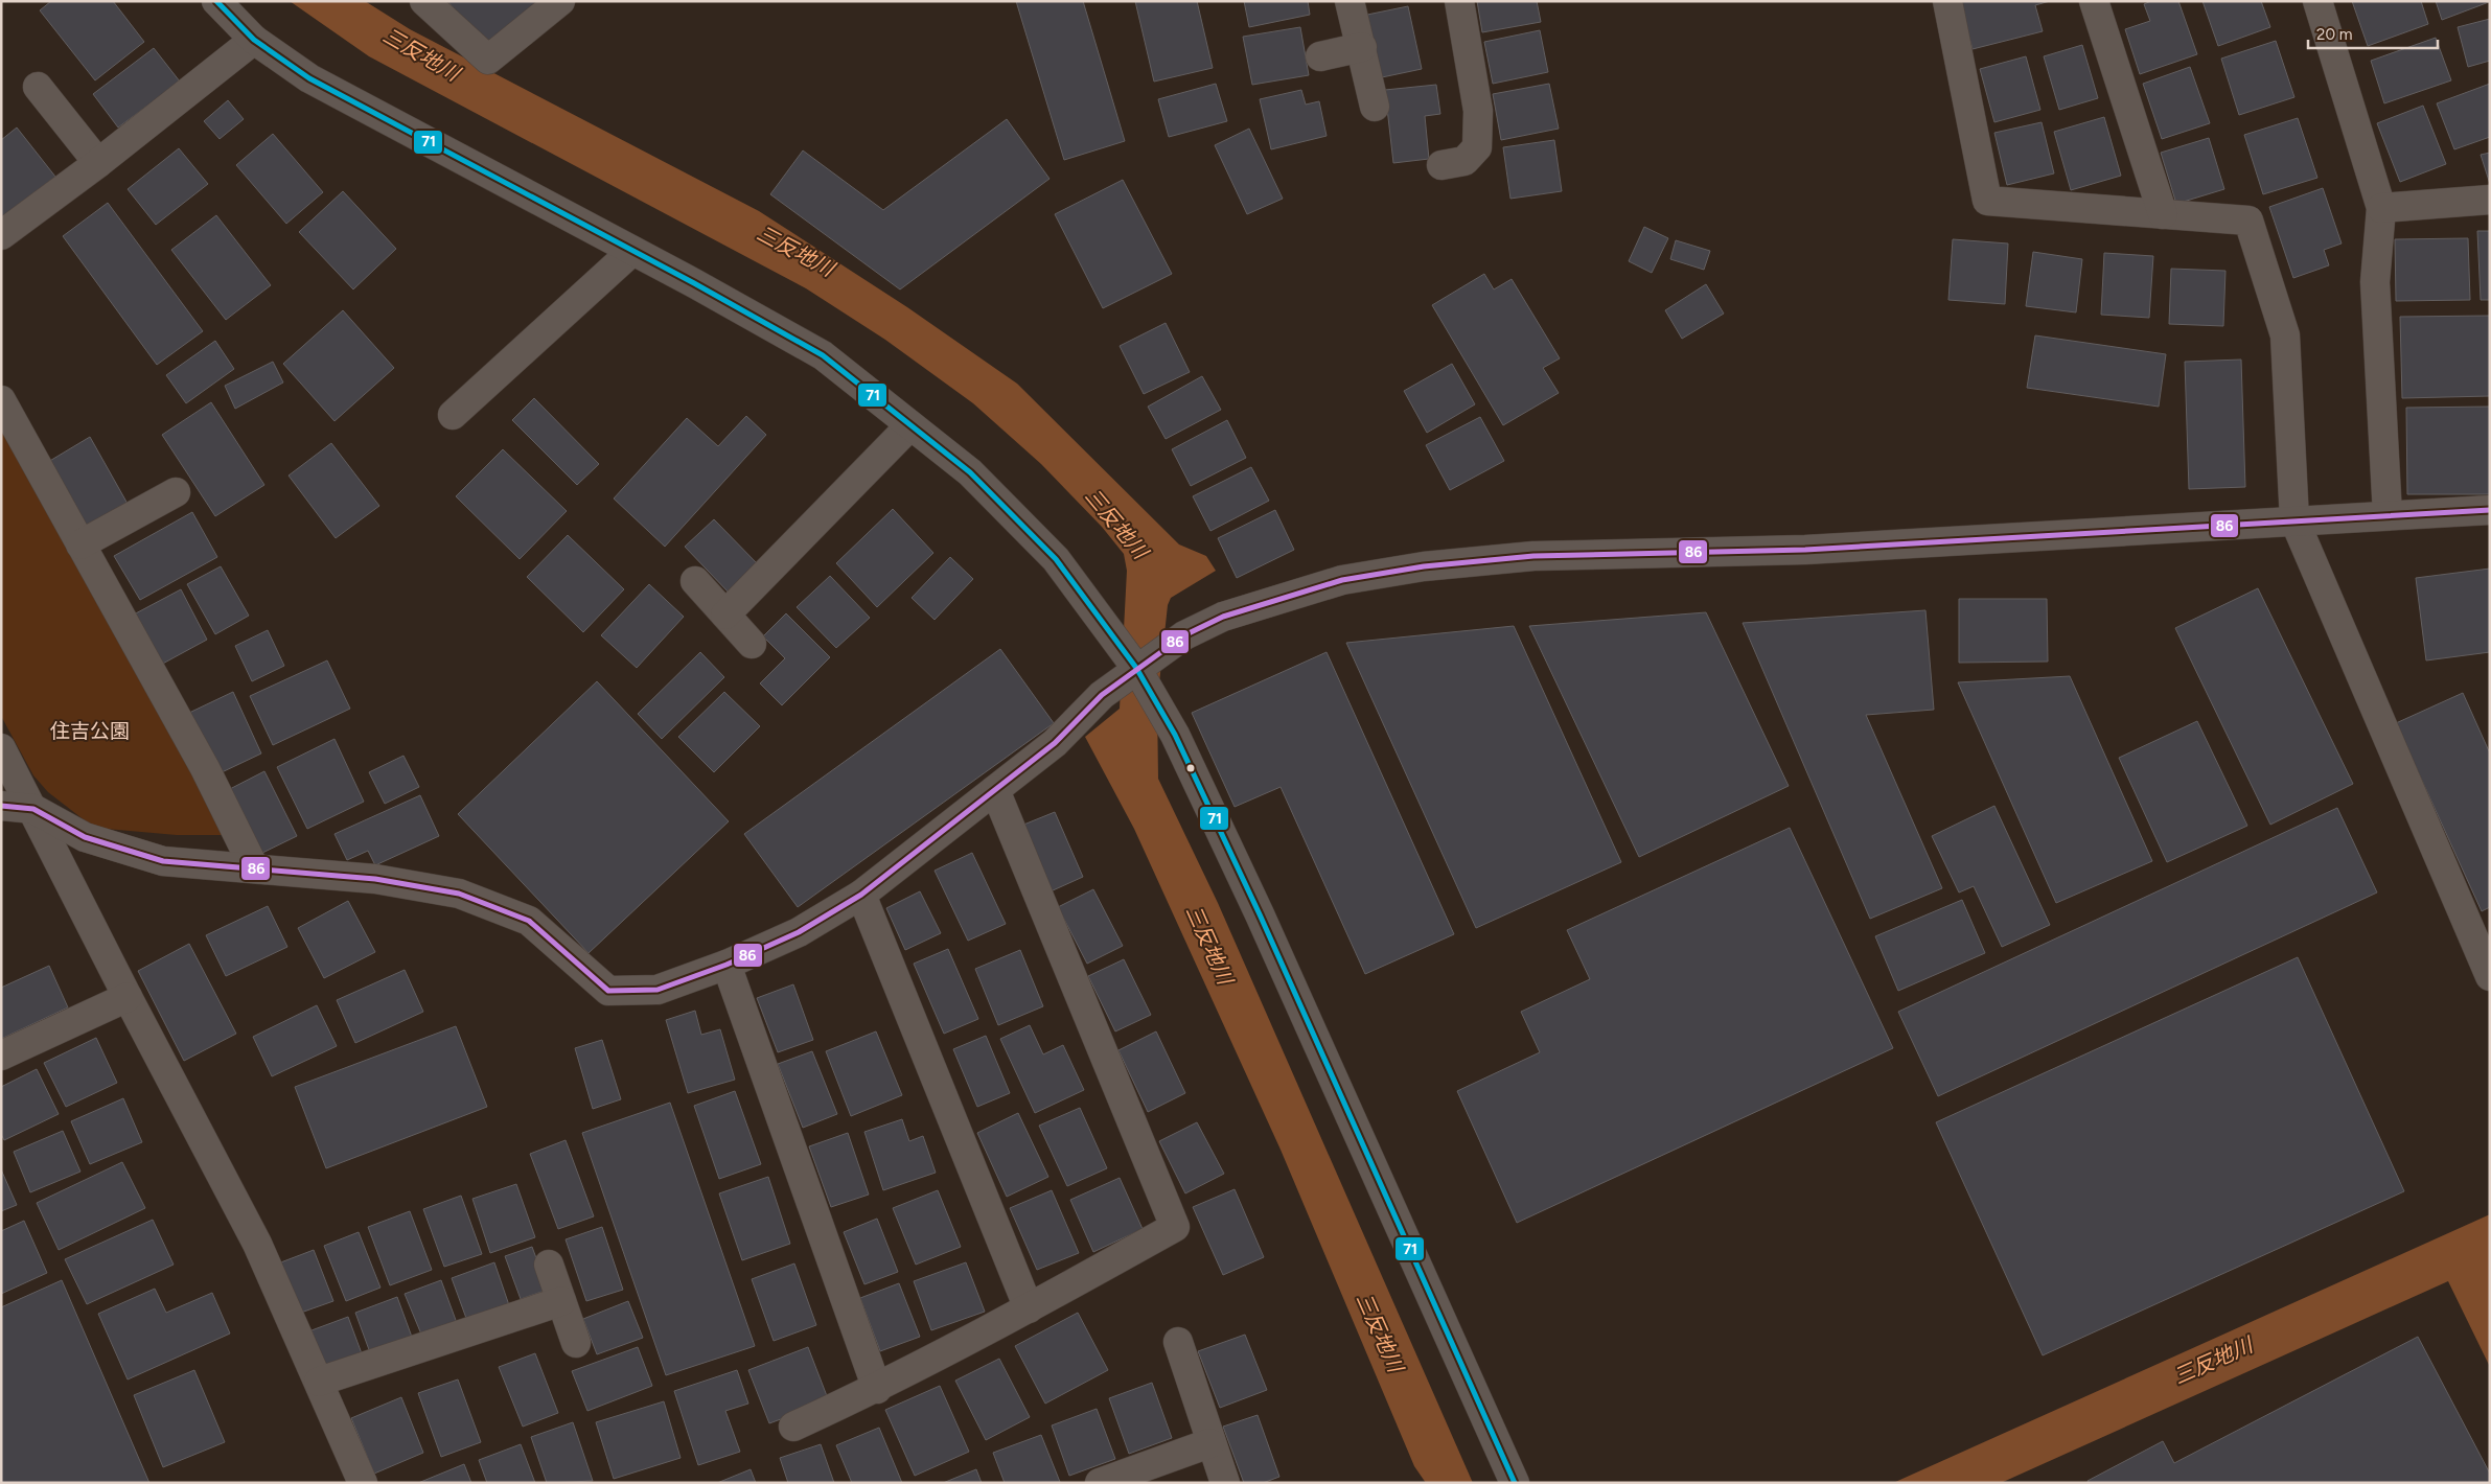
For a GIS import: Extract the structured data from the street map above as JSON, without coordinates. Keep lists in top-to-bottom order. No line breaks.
{"water":["三反地川"],"parks":["住吉公園"],"lines":["transit line 71","transit line 86"],"scale_bar":"20 m"}
